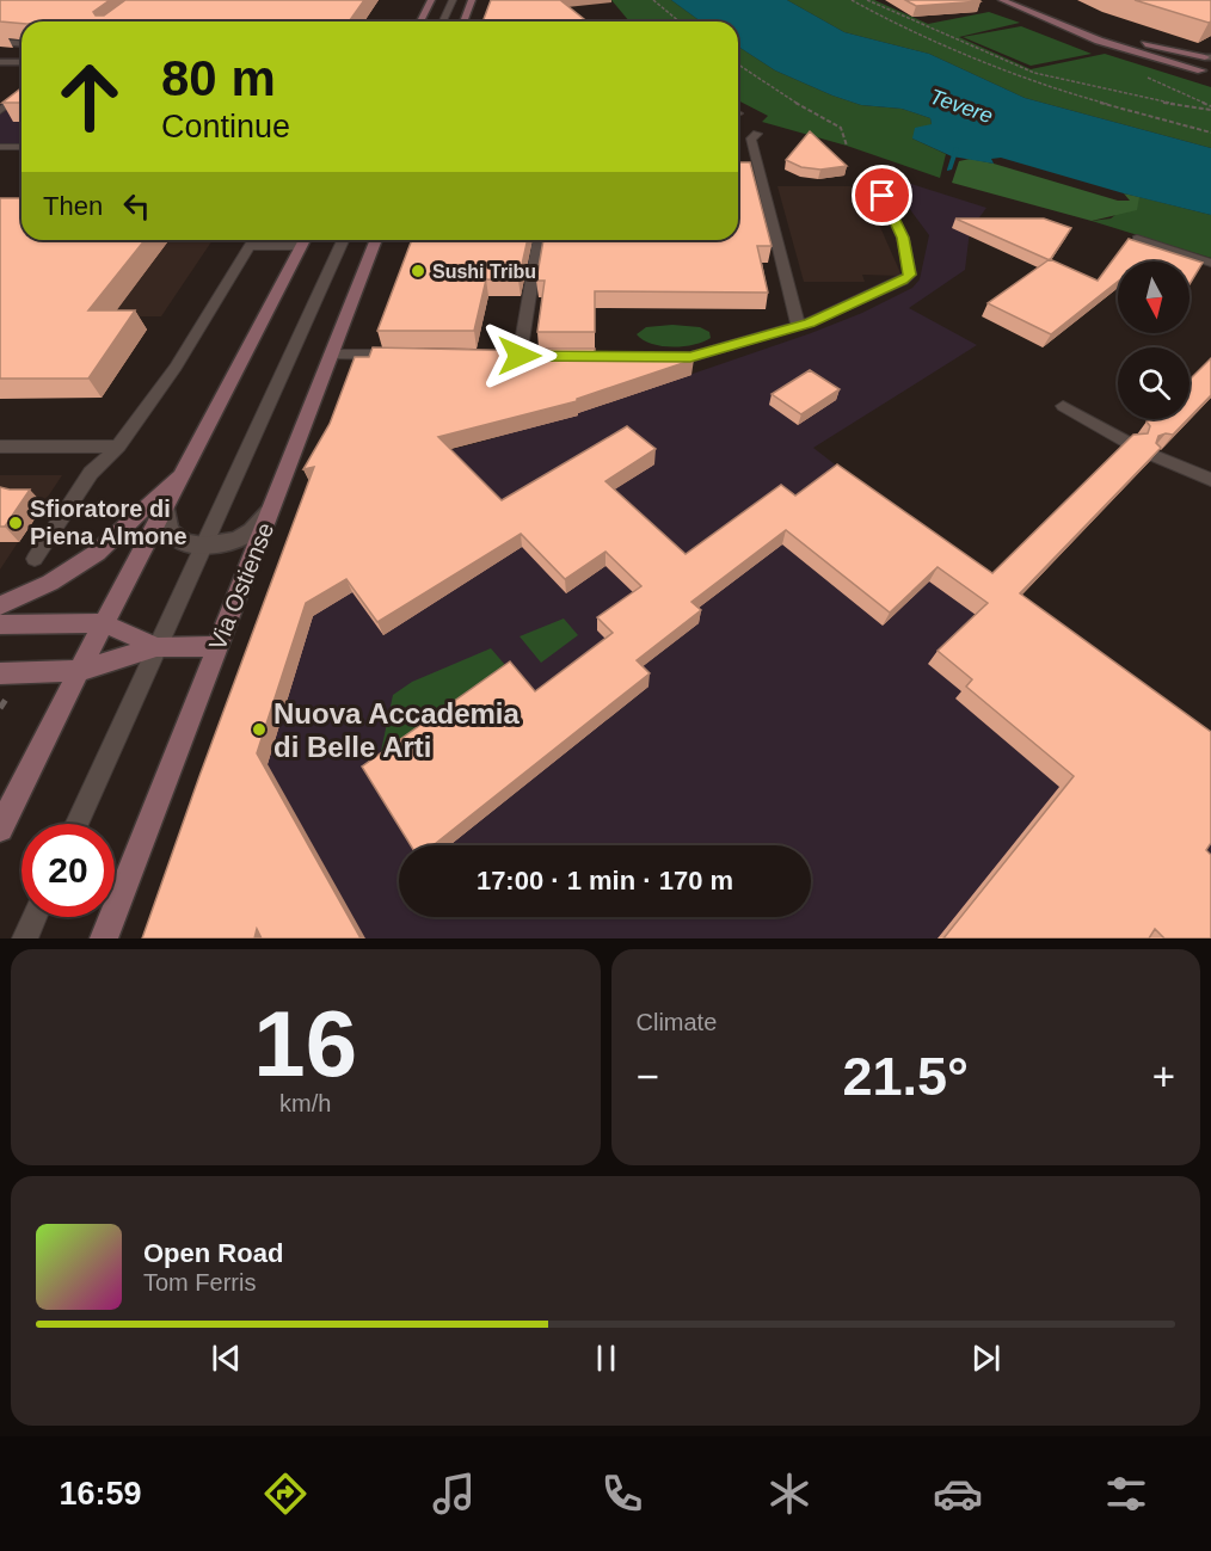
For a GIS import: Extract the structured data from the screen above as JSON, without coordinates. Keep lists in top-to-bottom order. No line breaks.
{"streets":{"main road":["Via Ostiense"]},"water":["Tevere"],"places":["Sushi Tribu","Sfioratore di Piena Almone","Nuova Accademia di Belle Arti"],"north":"bottom","page":{"turn":["80 m","Continue"],"then":"Then","limit":"20","trip":"17:00 · 1 min · 170 m","tile":[["16","km/h"],"Climate"],"heat":["−","21.5°","+"],"song":["Open Road","Tom Ferris"],"tabs":"16:59"}}
